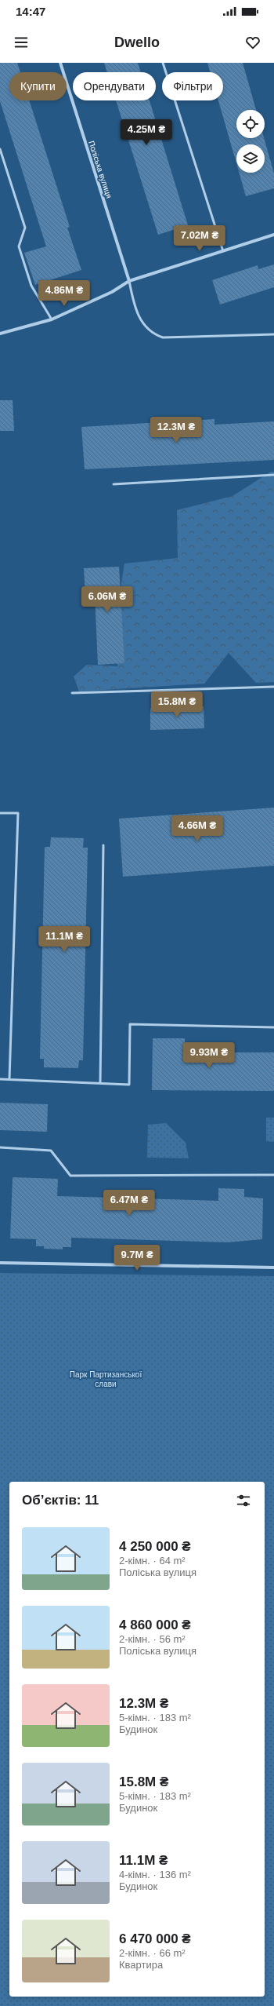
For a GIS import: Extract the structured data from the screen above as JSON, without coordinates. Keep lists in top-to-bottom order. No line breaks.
{"streets":{"street":["Поліська вулиця"]},"parks":["Парк Партизанської слави"],"page":{"status":"14:47","header":"Dwello","chip":["Купити","Орендувати","Фільтри"],"price":["4.25M ₴","7.02M ₴","4.86M ₴","12.3M ₴","6.06M ₴","15.8M ₴","4.66M ₴","11.1M ₴","9.93M ₴","6.47M ₴","9.7M ₴"],"heading":"Об’єктів: 11","list":[{"name":"4 250 000 ₴","note":"2-кімн. · 64 m² · Поліська вулиця"},{"name":"4 860 000 ₴","note":"2-кімн. · 56 m² · Поліська вулиця"},{"name":"12.3M ₴","note":"5-кімн. · 183 m² · Будинок"},{"name":"15.8M ₴","note":"5-кімн. · 183 m² · Будинок"},{"name":"11.1M ₴","note":"4-кімн. · 136 m² · Будинок"},{"name":"6 470 000 ₴","note":"2-кімн. · 66 m² · Квартира"}]}}
